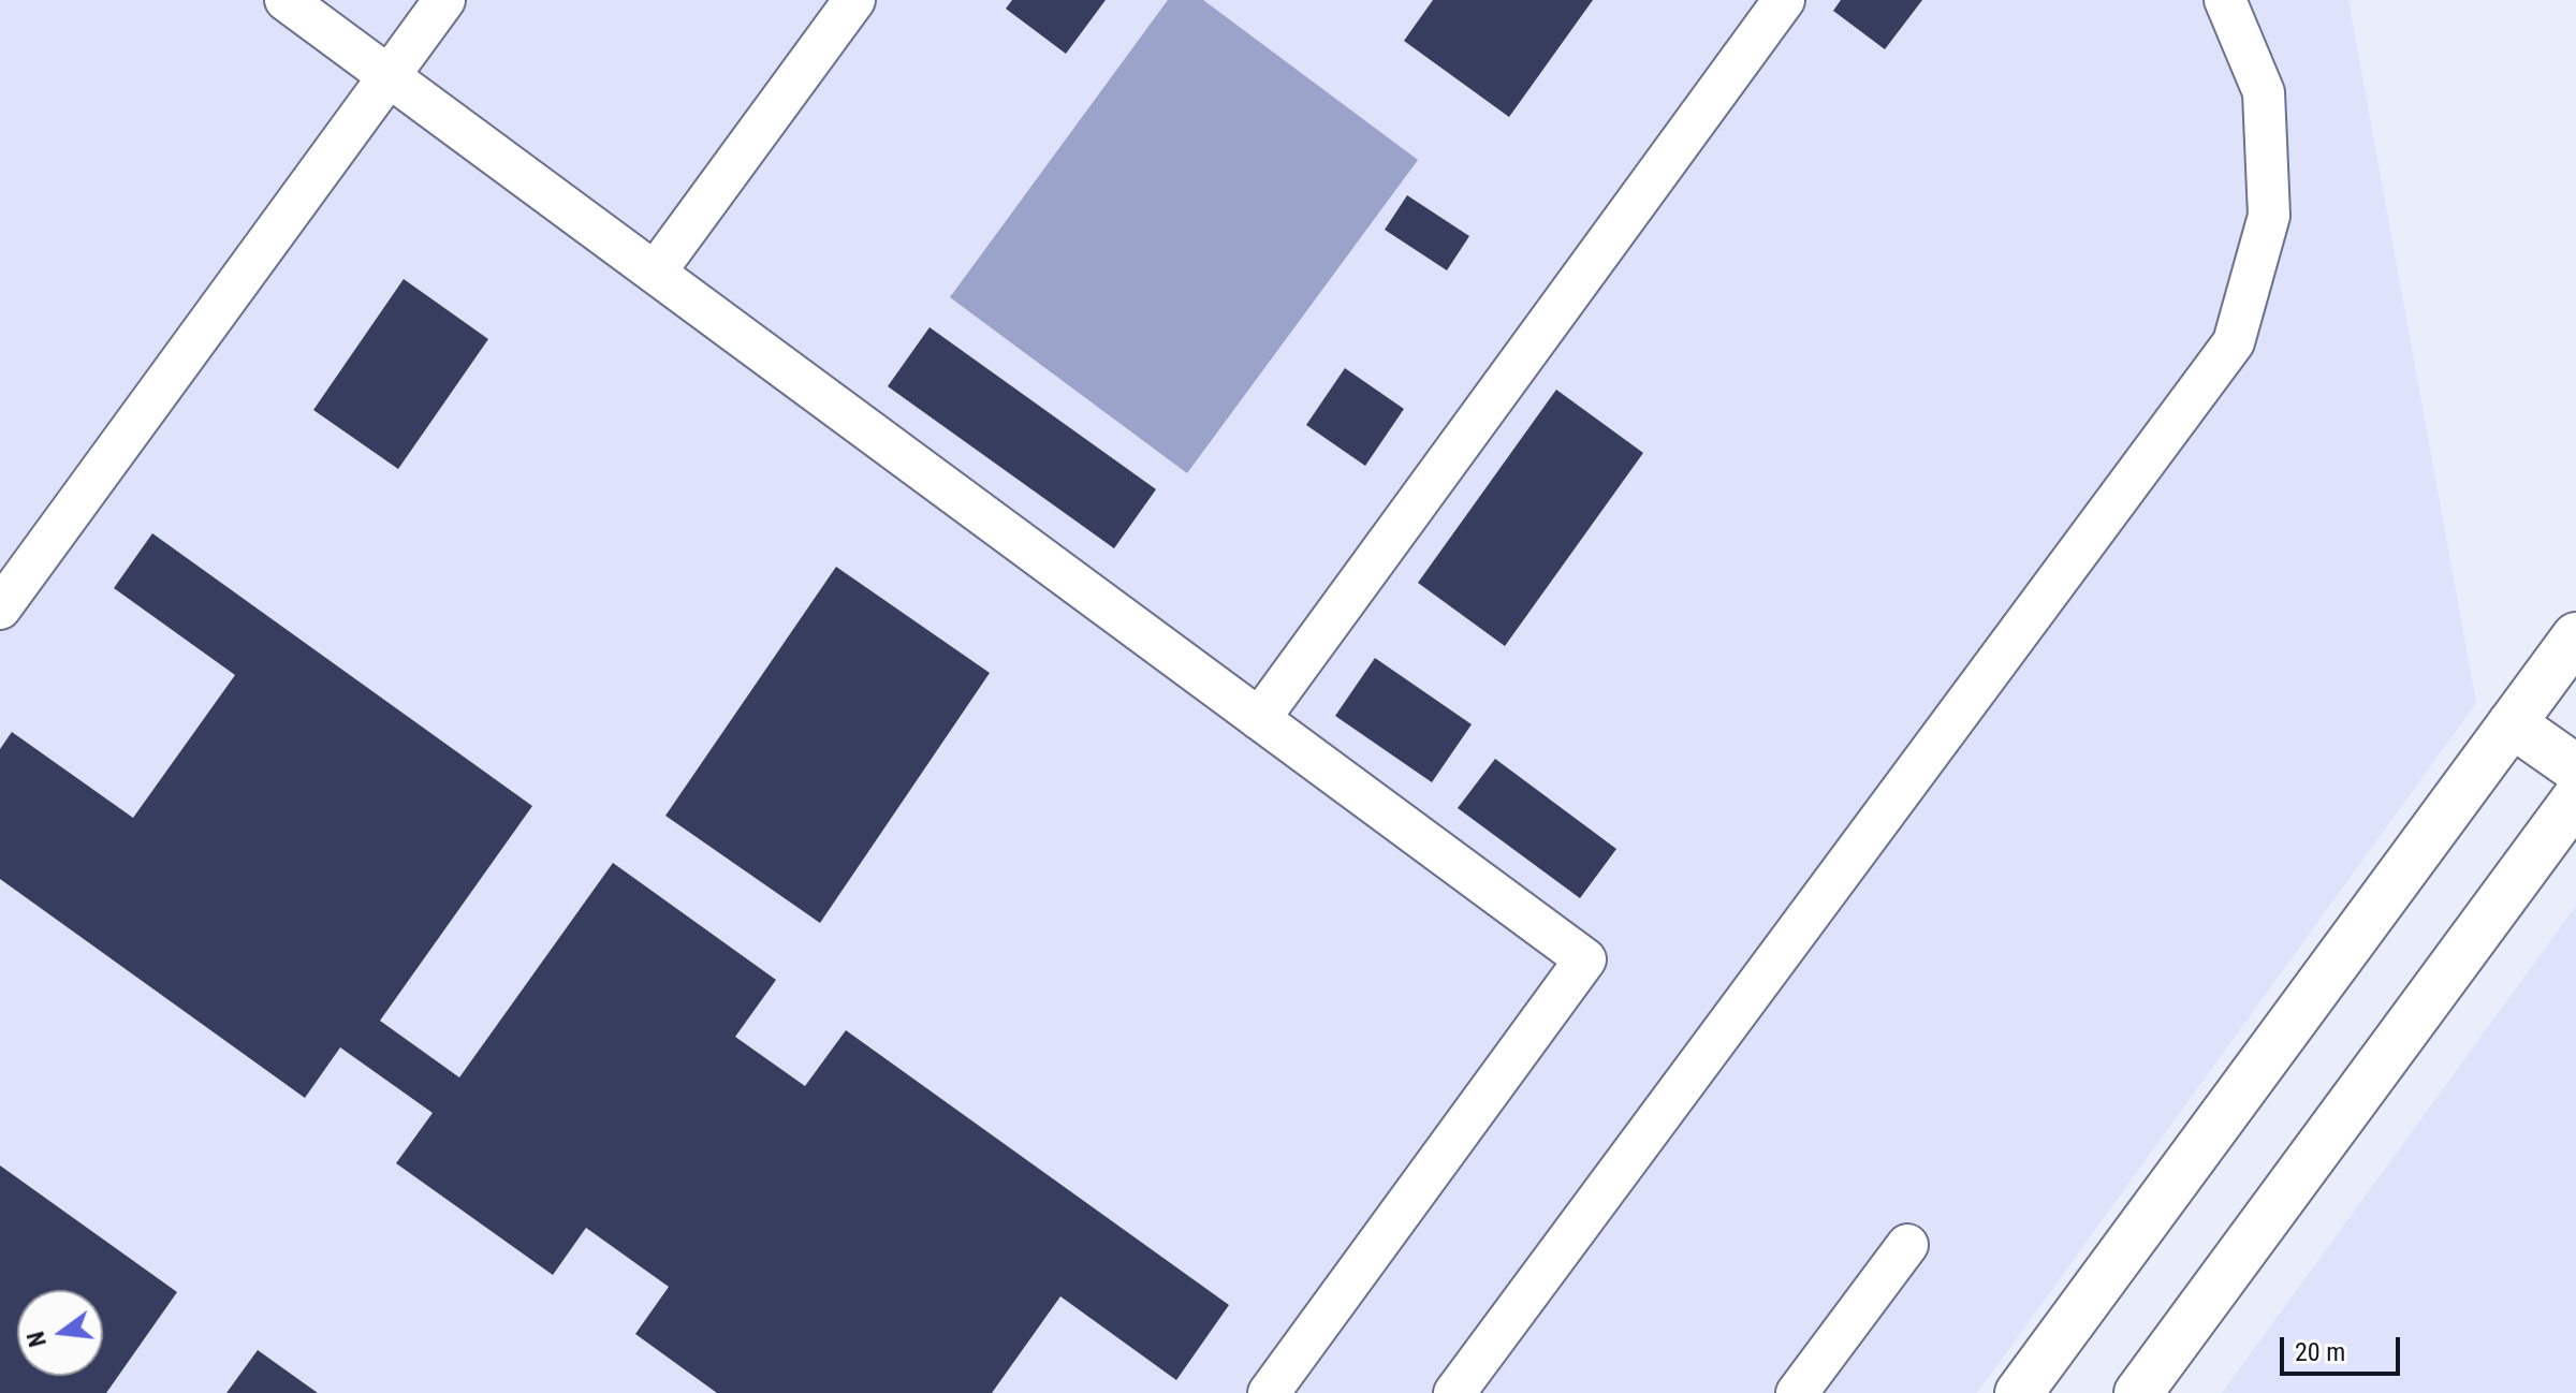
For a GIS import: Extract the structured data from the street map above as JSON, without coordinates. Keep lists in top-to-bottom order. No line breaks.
{"scale_bar":"20 m","north":"left"}
